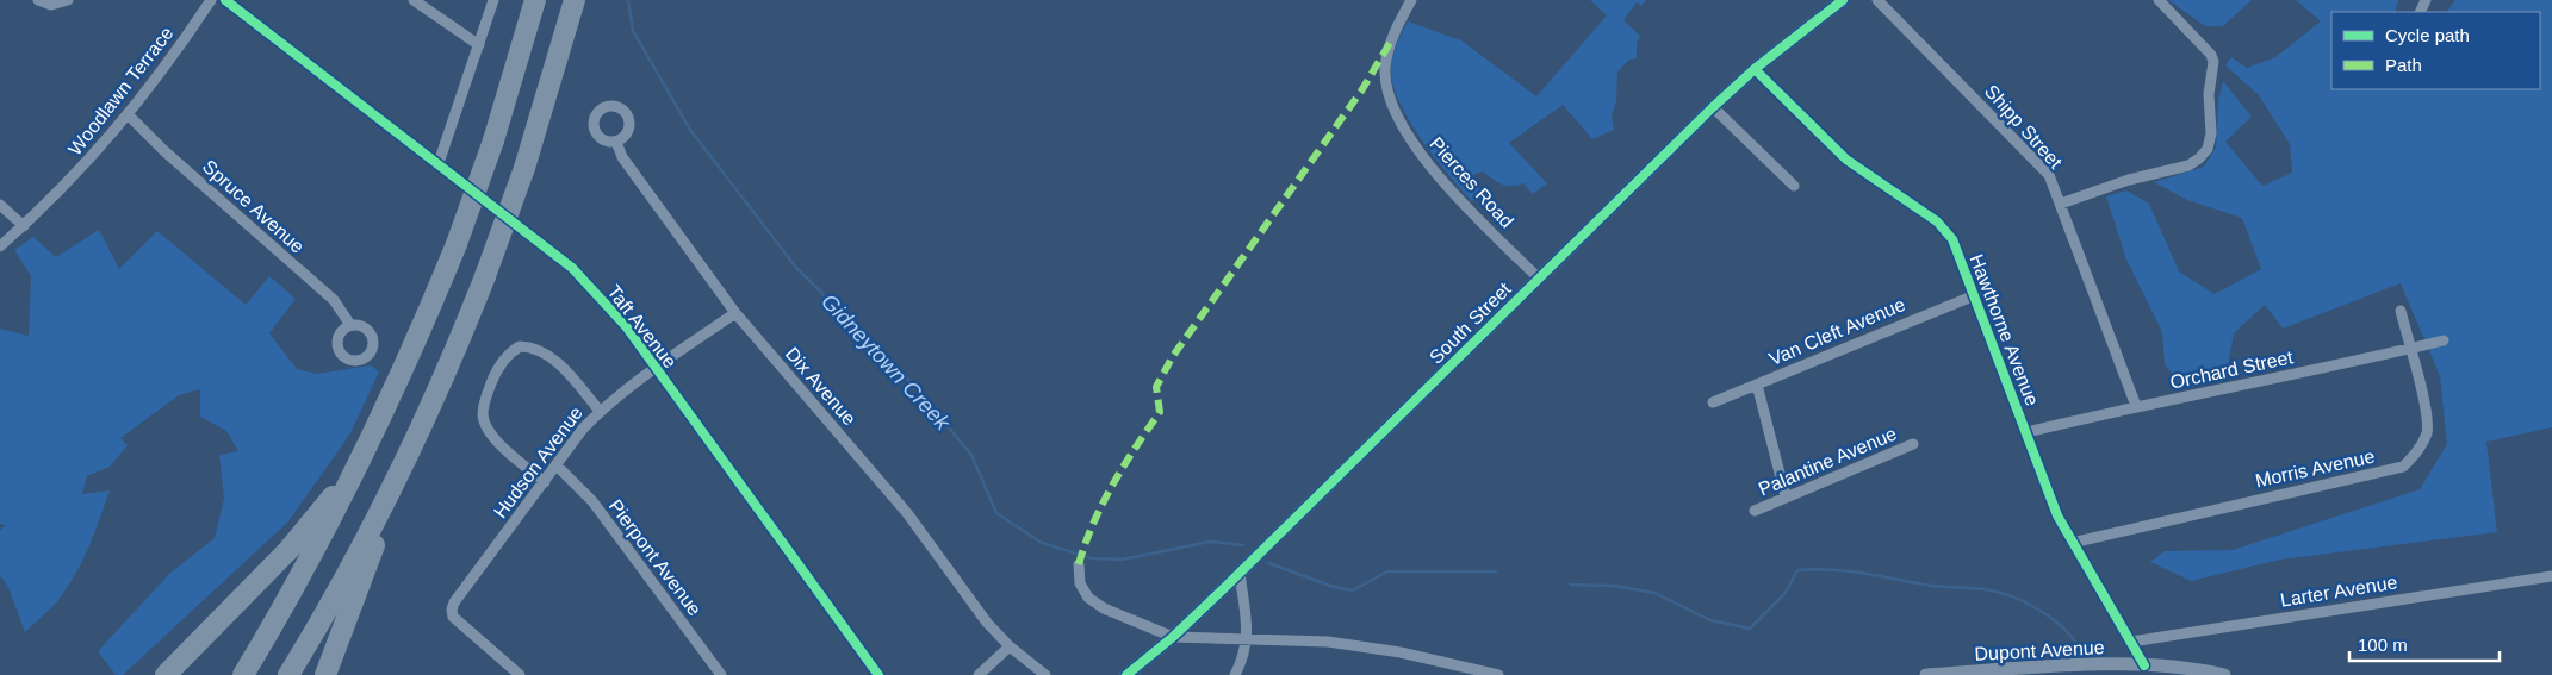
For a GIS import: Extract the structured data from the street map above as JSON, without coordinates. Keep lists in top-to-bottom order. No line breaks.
{"streets":{"street":["Woodlawn Terrace","Shipp Street","Pierces Road","Spruce Avenue","South Street","Taft Avenue","Hawthorne Avenue","Van Cleft Avenue","Orchard Street","Dix Avenue","Palantine Avenue","Hudson Avenue","Morris Avenue","Pierpont Avenue","Larter Avenue","Dupont Avenue"]},"crossings":[["Woodlawn Terrace","Spruce Avenue"],["Shipp Street","Orchard Street"],["Pierces Road","South Street"],["South Street","Hawthorne Avenue"],["Taft Avenue","Hudson Avenue"],["Hawthorne Avenue","Van Cleft Avenue"],["Hawthorne Avenue","Orchard Street"],["Hawthorne Avenue","Morris Avenue"],["Hawthorne Avenue","Larter Avenue"],["Hawthorne Avenue","Dupont Avenue"],["Orchard Street","Morris Avenue"],["Dix Avenue","Hudson Avenue"],["Hudson Avenue","Pierpont Avenue"]],"water":["Gidneytown Creek"],"legend":["Cycle path","Path"],"scale_bar":"100 m"}
